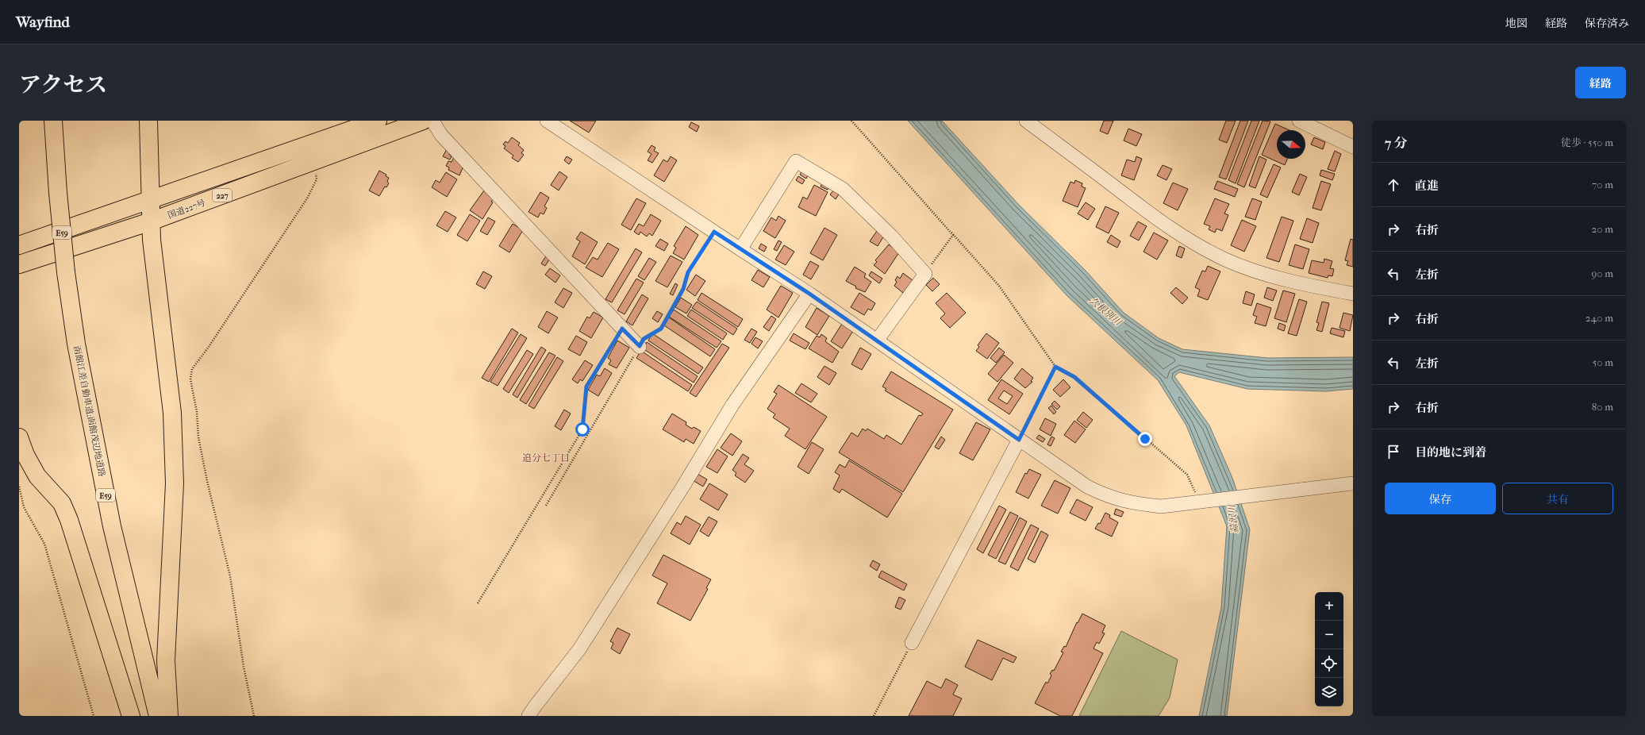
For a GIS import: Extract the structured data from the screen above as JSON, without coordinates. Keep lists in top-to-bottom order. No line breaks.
{"streets":{"highway":["227","国道227号","E59","函館江差自動車道;函館茂辺地道路"]},"districts":["追分七丁目"],"water":["久根別川","蒜沢川"],"north":"right","page":{"header":"Wayfind","nav":["地図","経路","保存済み"],"title":"アクセス","buttons":["経路",["保存","共有"]],"heading":["7 分","徒歩 · 550 m"],"list":[["直進","70 m"],["右折","20 m"],["左折","90 m"],["右折","240 m"],["左折","50 m"],["右折","80 m"],"目的地に到着"],"map_buttons":["+","−"]}}
